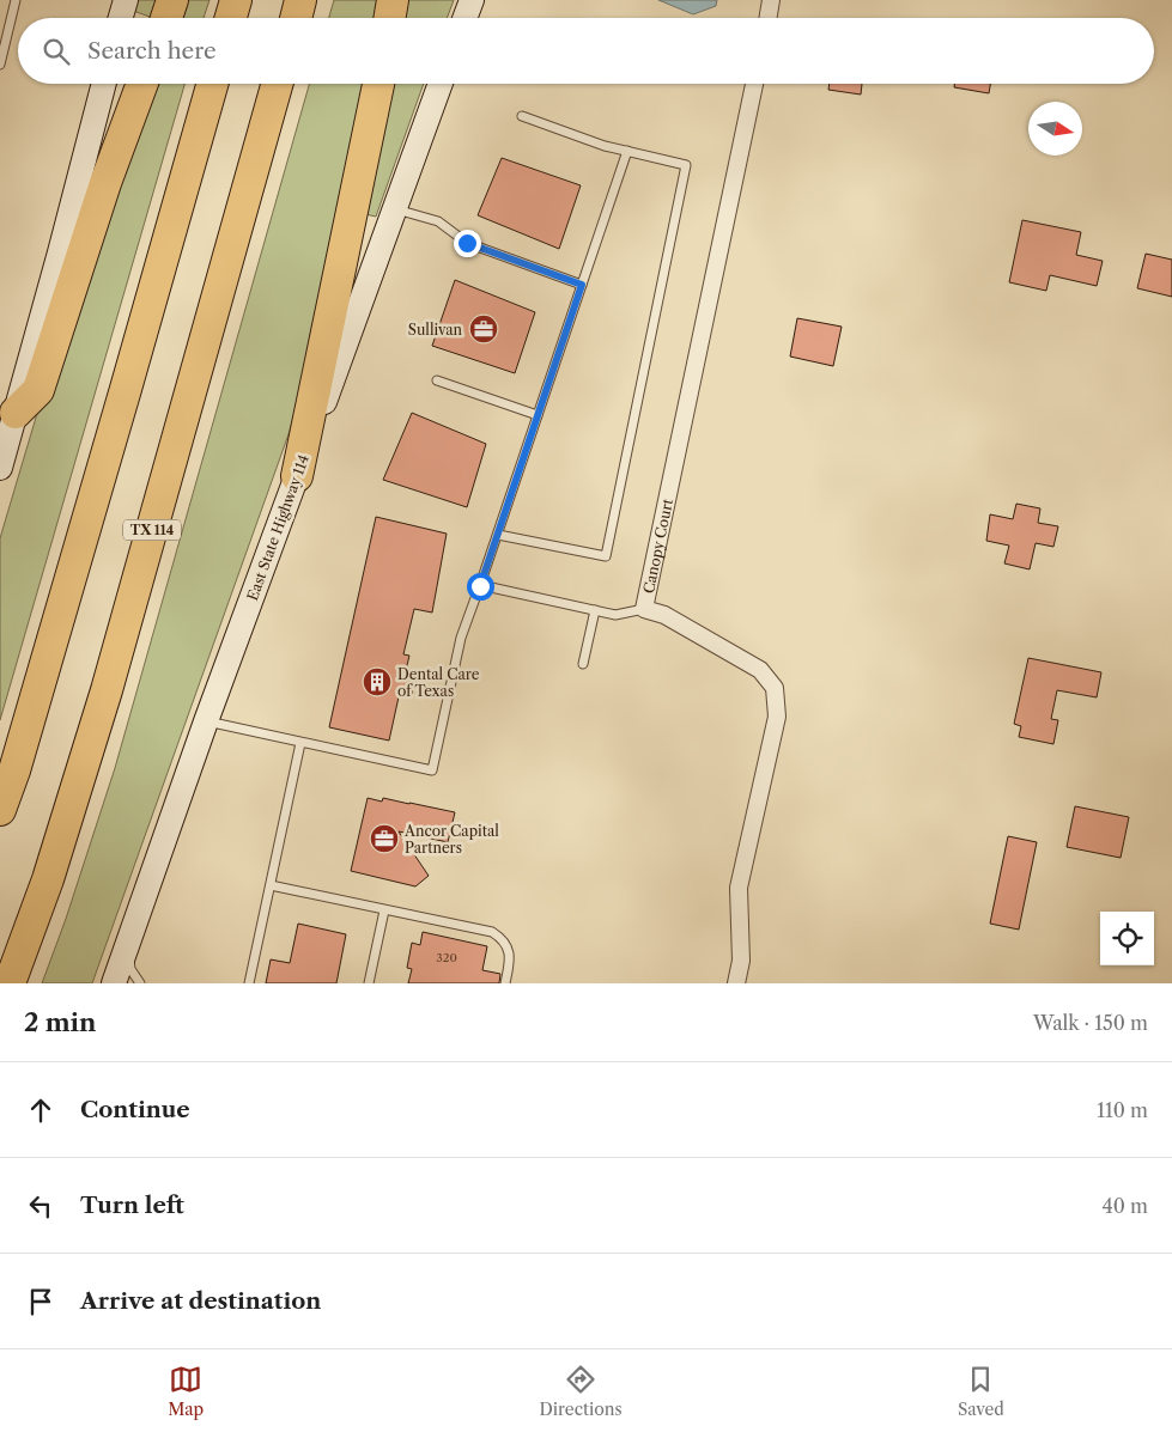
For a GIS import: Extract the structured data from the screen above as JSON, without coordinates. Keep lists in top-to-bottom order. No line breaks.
{"streets":{"highway":["TX 114"],"main road":["East State Highway 114"],"street":["Canopy Court"]},"places":{"office":["Sullivan","Ancor Capital Partners"],"building":["Dental Care of Texas"]},"house_numbers":["320"],"north":"right","page":{"search":"Search here","heading":["2 min","Walk · 150 m"],"list":[["Continue","110 m"],["Turn left","40 m"],"Arrive at destination"],"nav":["Map","Directions","Saved"]}}
